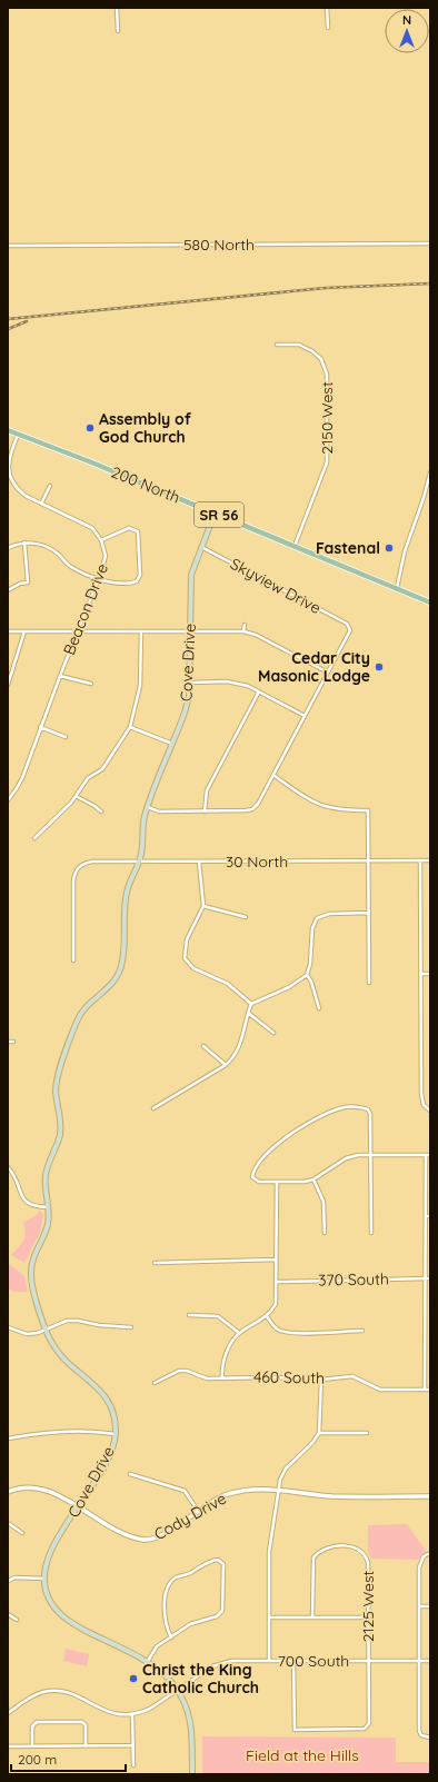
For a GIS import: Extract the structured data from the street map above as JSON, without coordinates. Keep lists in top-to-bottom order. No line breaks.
{"streets":{"main road":["200 North","SR 56","Cove Drive"],"street":["580 North","2150 West","Skyview Drive","Beacon Drive","30 North","370 South","460 South","Cody Drive","2125 West","700 South"]},"crossings":[["2150 West","200 North"],["200 North","Beacon Drive"],["200 North","Cove Drive"],["Skyview Drive","Cove Drive"],["Cove Drive","30 North"],["Cove Drive","Cody Drive"],["2125 West","700 South"]],"parks":["Field at the Hills"],"places":["Assembly of God Church","Fastenal","Cedar City Masonic Lodge","Christ the King Catholic Church"],"scale_bar":"200 m","north":"top"}
